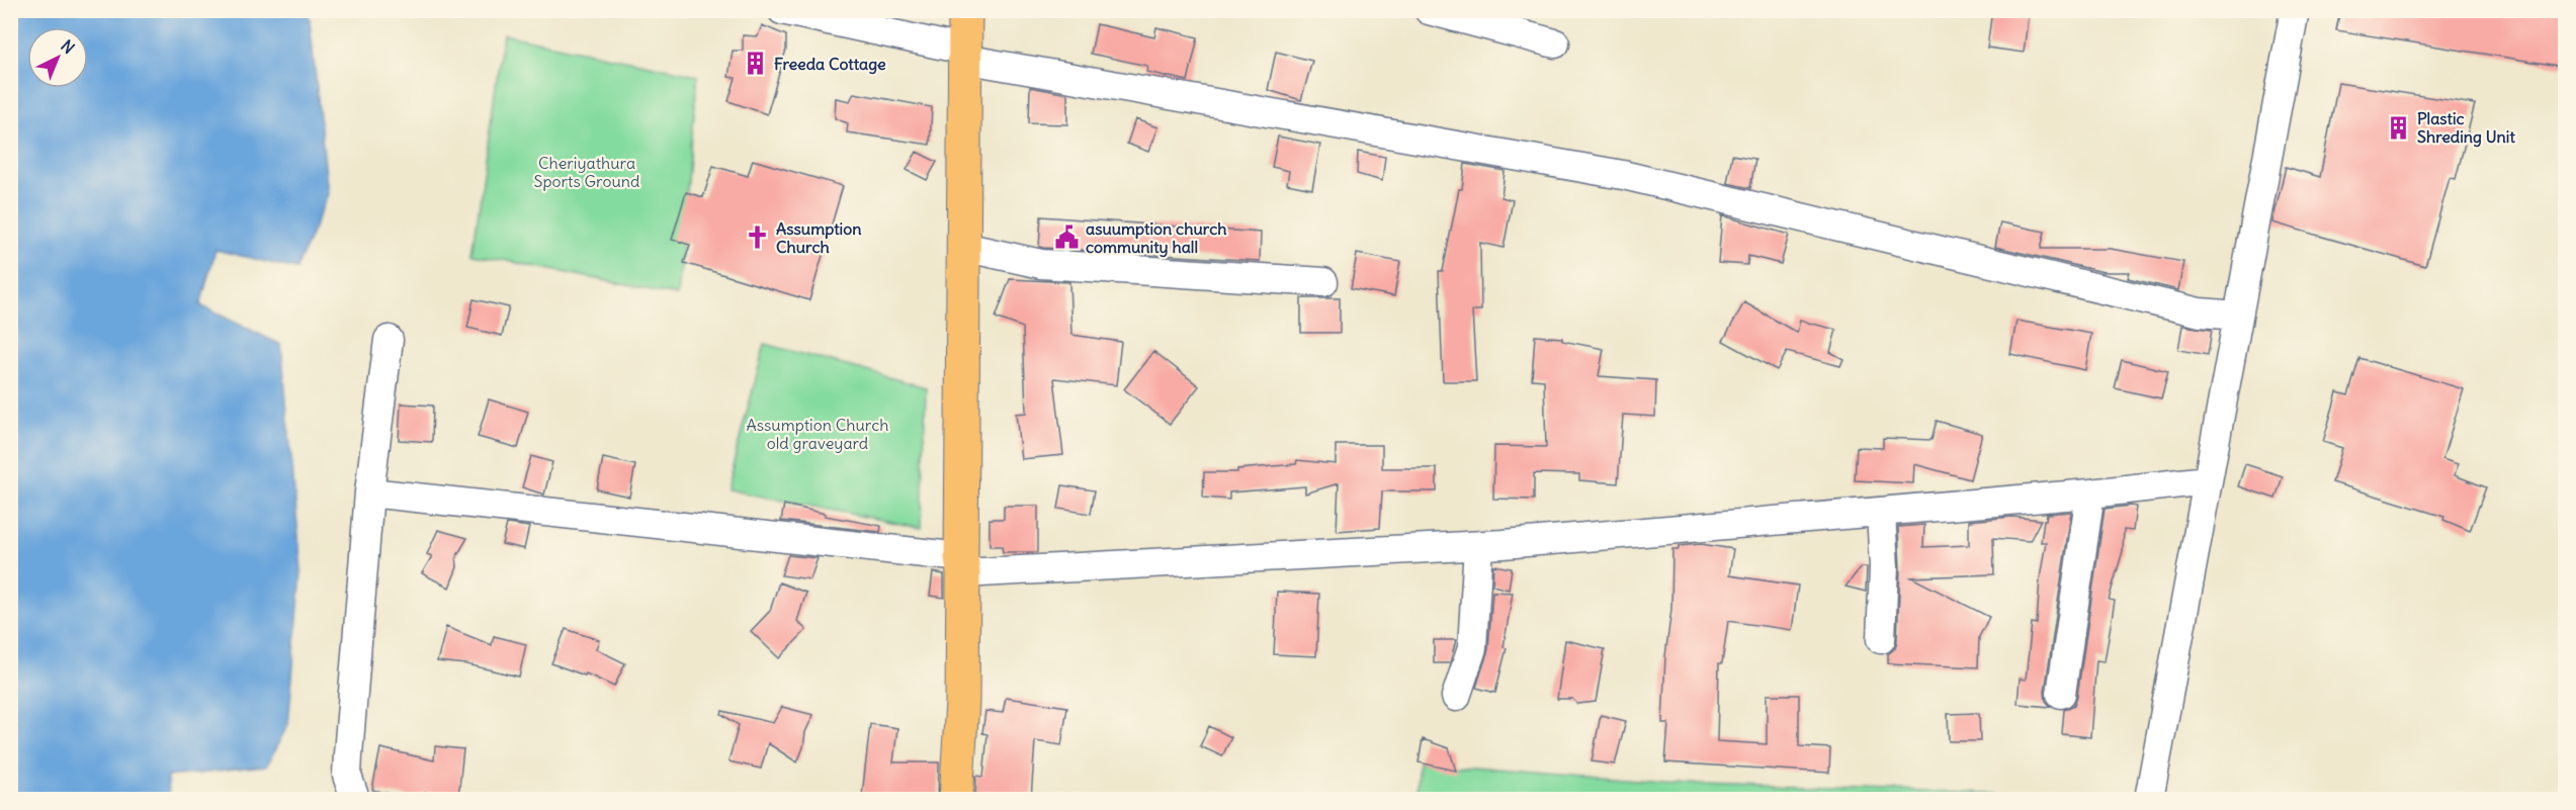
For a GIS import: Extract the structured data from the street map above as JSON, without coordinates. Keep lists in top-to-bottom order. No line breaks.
{"parks":["Cheriyathura Sports Ground","Assumption Church old graveyard"],"places":{"building":["Freeda Cottage","Plastic Shreding Unit"],"church":["Assumption Church"],"public building":["asuumption church community hall"]},"north":"top right"}
